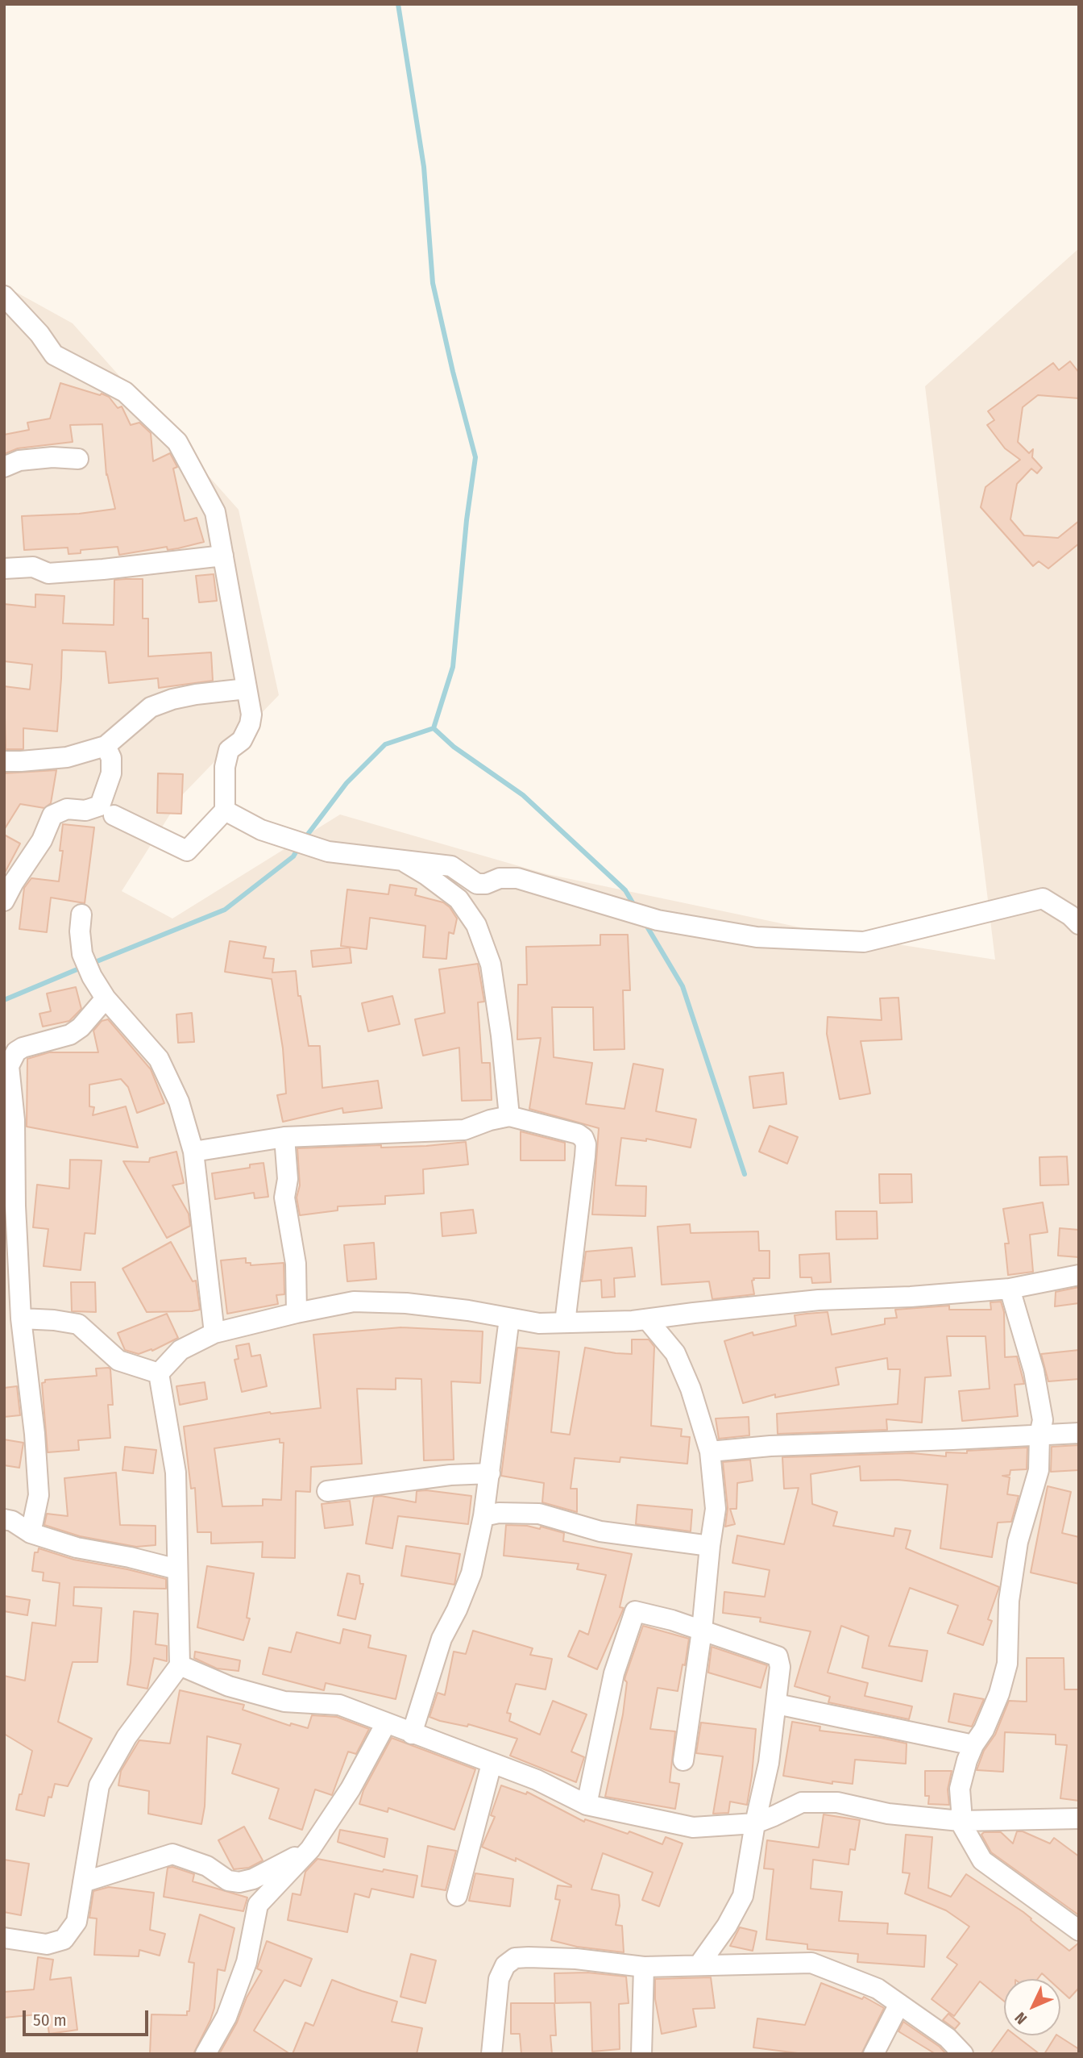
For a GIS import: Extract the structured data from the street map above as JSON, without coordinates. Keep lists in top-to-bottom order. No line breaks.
{"scale_bar":"50 m","north":"bottom left"}
